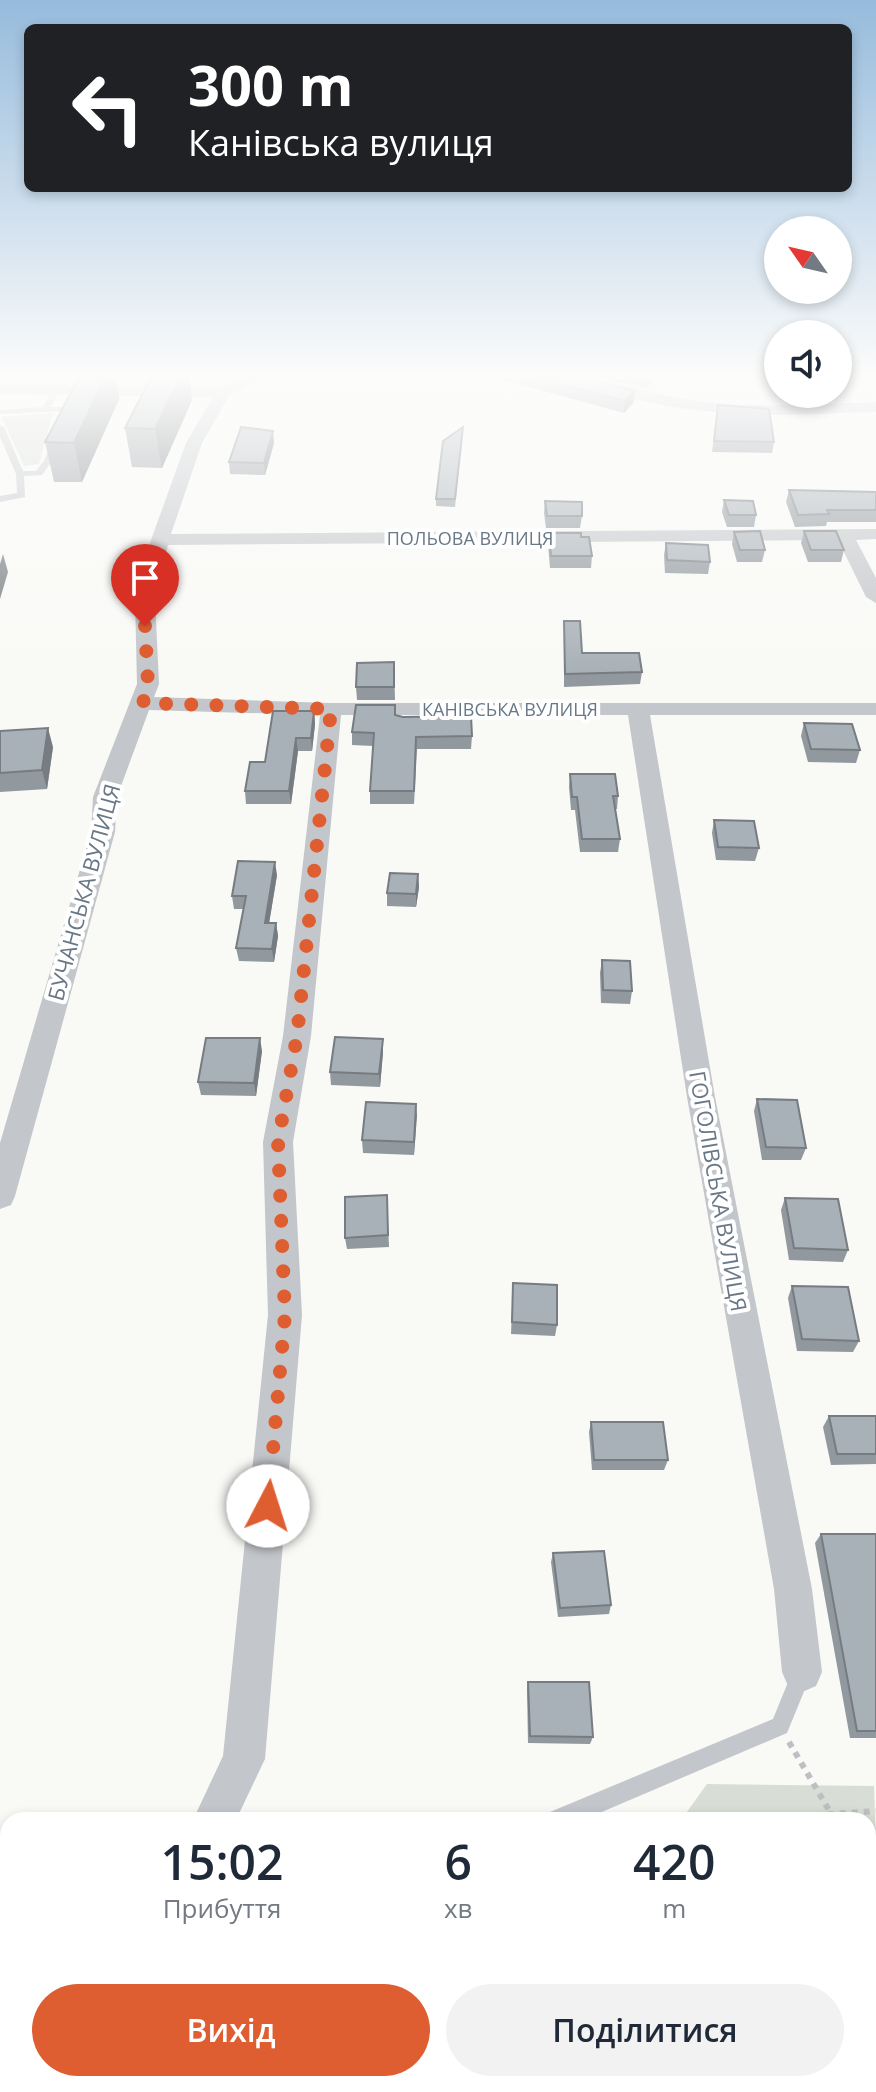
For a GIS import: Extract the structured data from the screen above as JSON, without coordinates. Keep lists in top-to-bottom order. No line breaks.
{"streets":{"street":["ПОЛЬОВА ВУЛИЦЯ","КАНІВСЬКА ВУЛИЦЯ","БУЧАНСЬКА ВУЛИЦЯ","ГОГОЛІВСЬКА ВУЛИЦЯ"]},"crossings":[["ПОЛЬОВА ВУЛИЦЯ","БУЧАНСЬКА ВУЛИЦЯ"],["КАНІВСЬКА ВУЛИЦЯ","БУЧАНСЬКА ВУЛИЦЯ"],["КАНІВСЬКА ВУЛИЦЯ","ГОГОЛІВСЬКА ВУЛИЦЯ"]],"north":"top left","page":{"turn":["300 m","Канівська вулиця"],"eta":["15:02","Прибуття","6","хв","420","m"],"buttons":["Вихід","Поділитися"]}}
